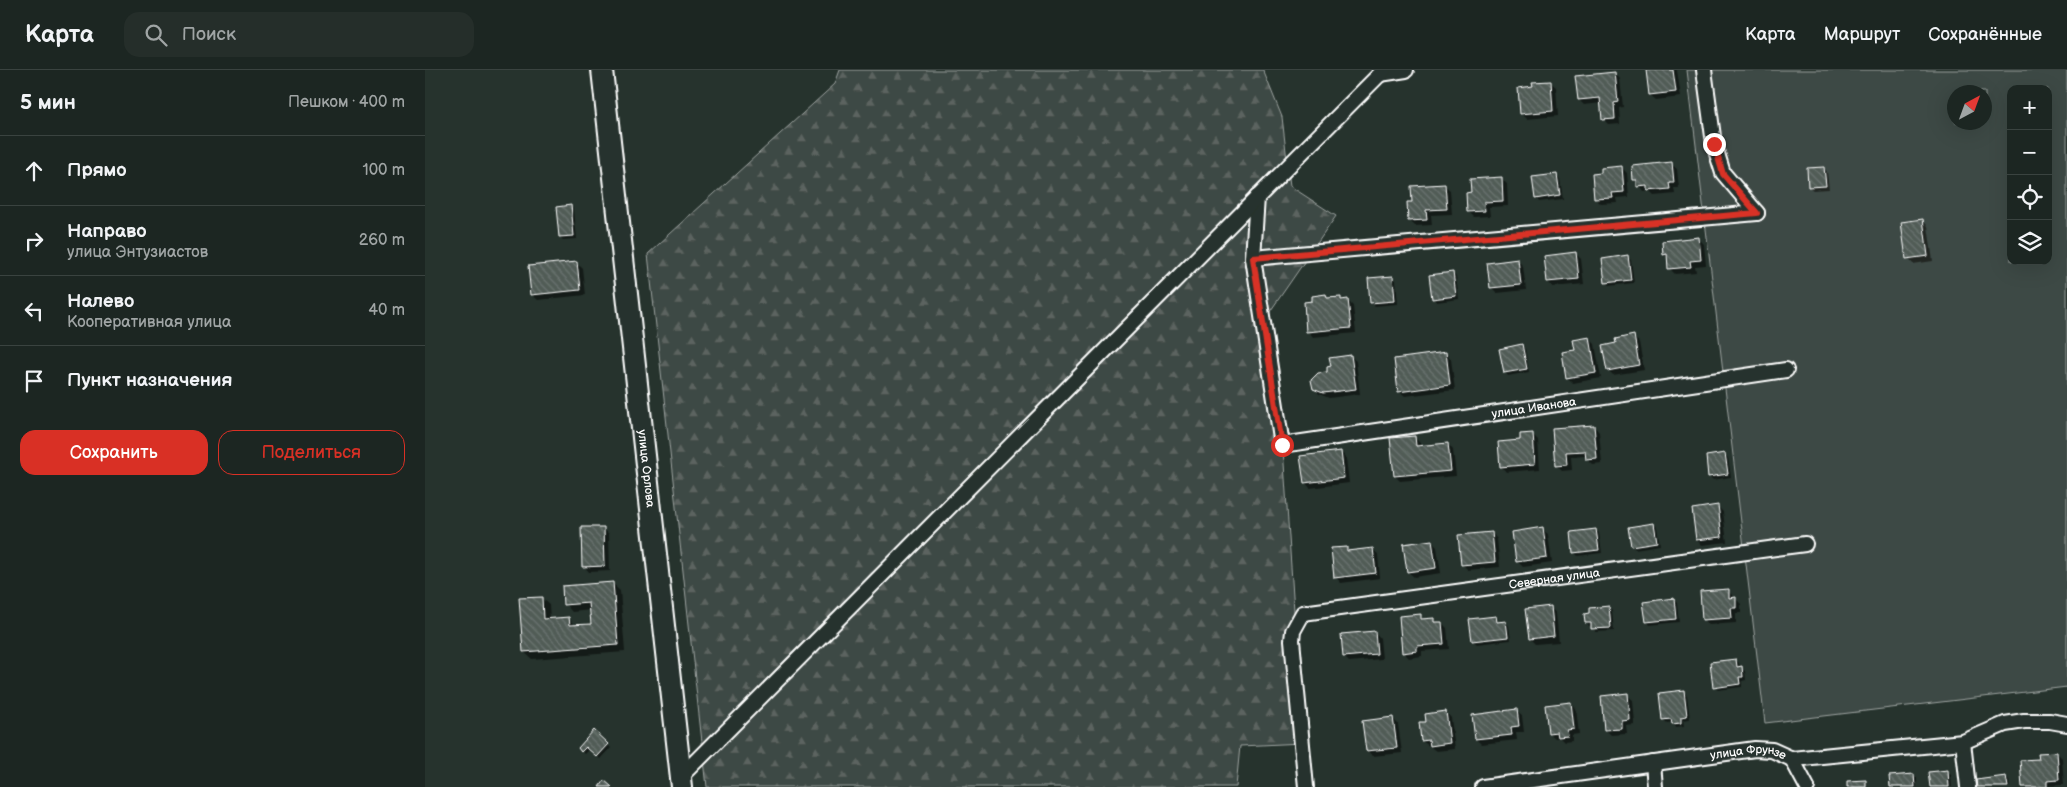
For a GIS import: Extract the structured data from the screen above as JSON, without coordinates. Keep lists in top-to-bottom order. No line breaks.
{"streets":{"street":["улица Иванова","улица Орлова","Северная улица","улица Фрунзе"]},"north":"top right","page":{"header":"Карта","search":"Поиск","nav":["Карта","Маршрут","Сохранённые"],"heading":["5 мин","Пешком · 400 m"],"map_buttons":["+","−"],"list":[["Прямо","100 m"],["Направо","улица Энтузиастов","260 m"],["Налево","Кооперативная улица","40 m"],"Пункт назначения"],"buttons":["Сохранить","Поделиться"]}}
